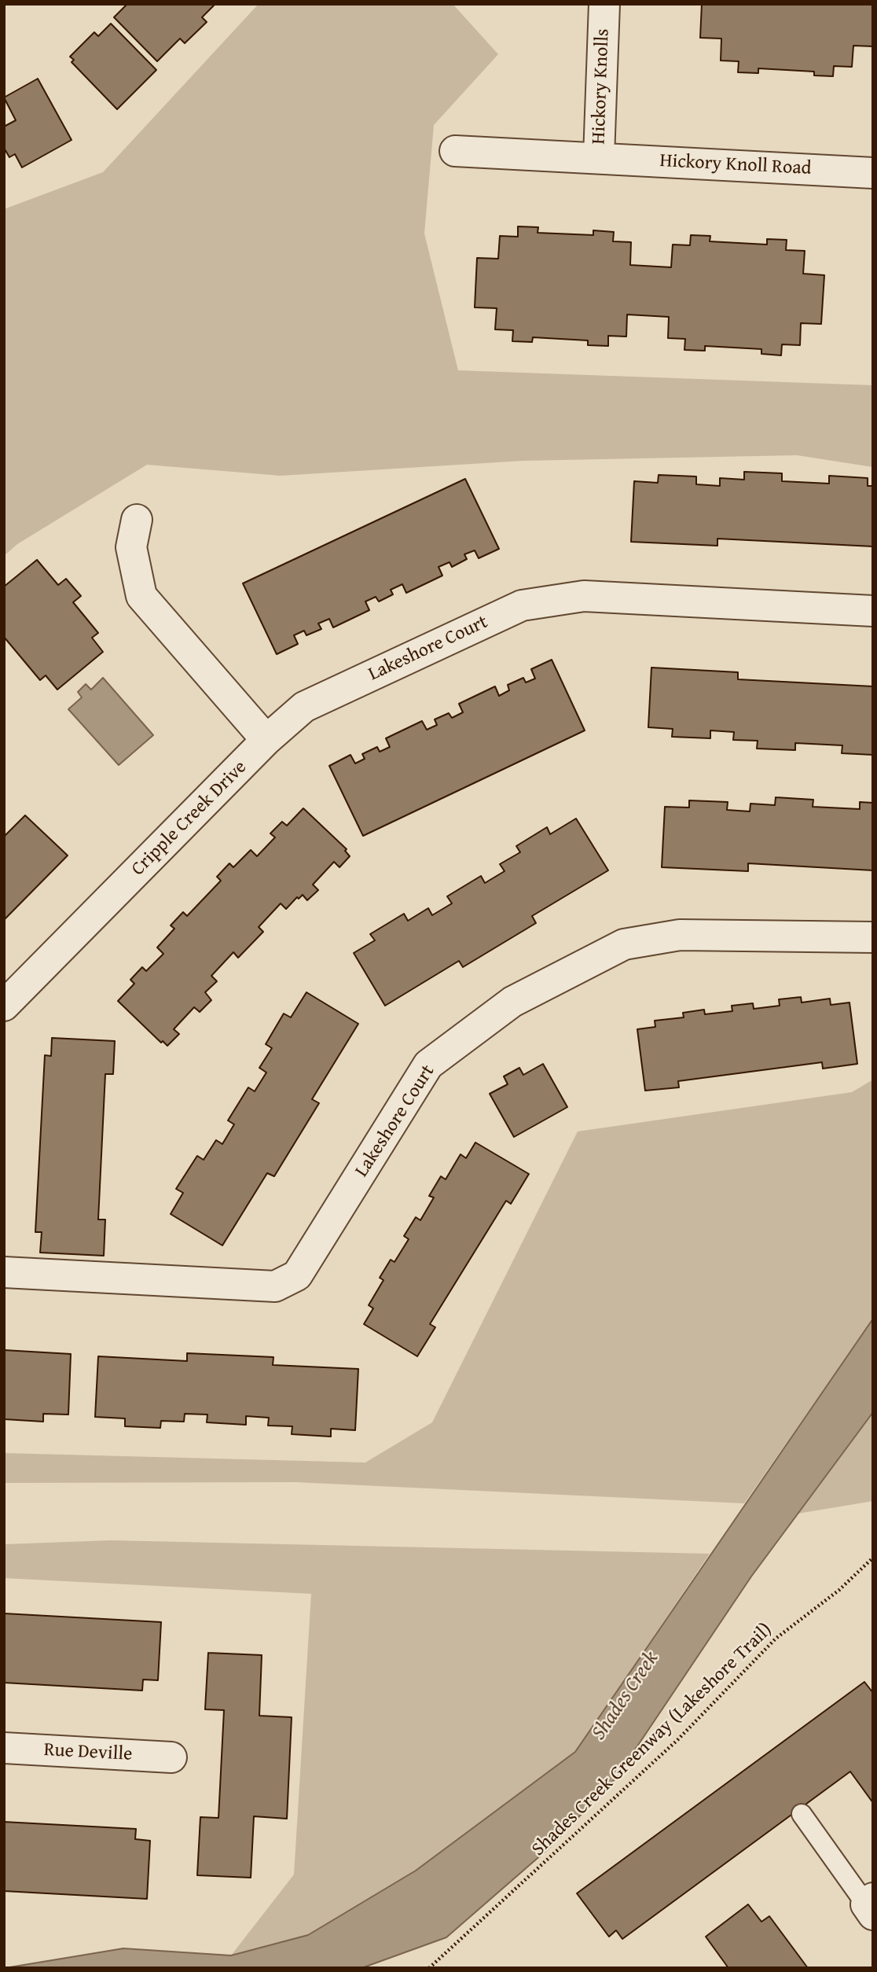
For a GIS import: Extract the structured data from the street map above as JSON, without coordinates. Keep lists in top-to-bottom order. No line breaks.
{"streets":{"street":["Hickory Knolls","Hickory Knoll Road","Lakeshore Court","Cripple Creek Drive","Rue Deville"],"path":["Shades Creek Greenway (Lakeshore Trail)"]},"crossings":[["Hickory Knolls","Hickory Knoll Road"],["Lakeshore Court","Cripple Creek Drive"]],"water":["Shades Creek"]}
